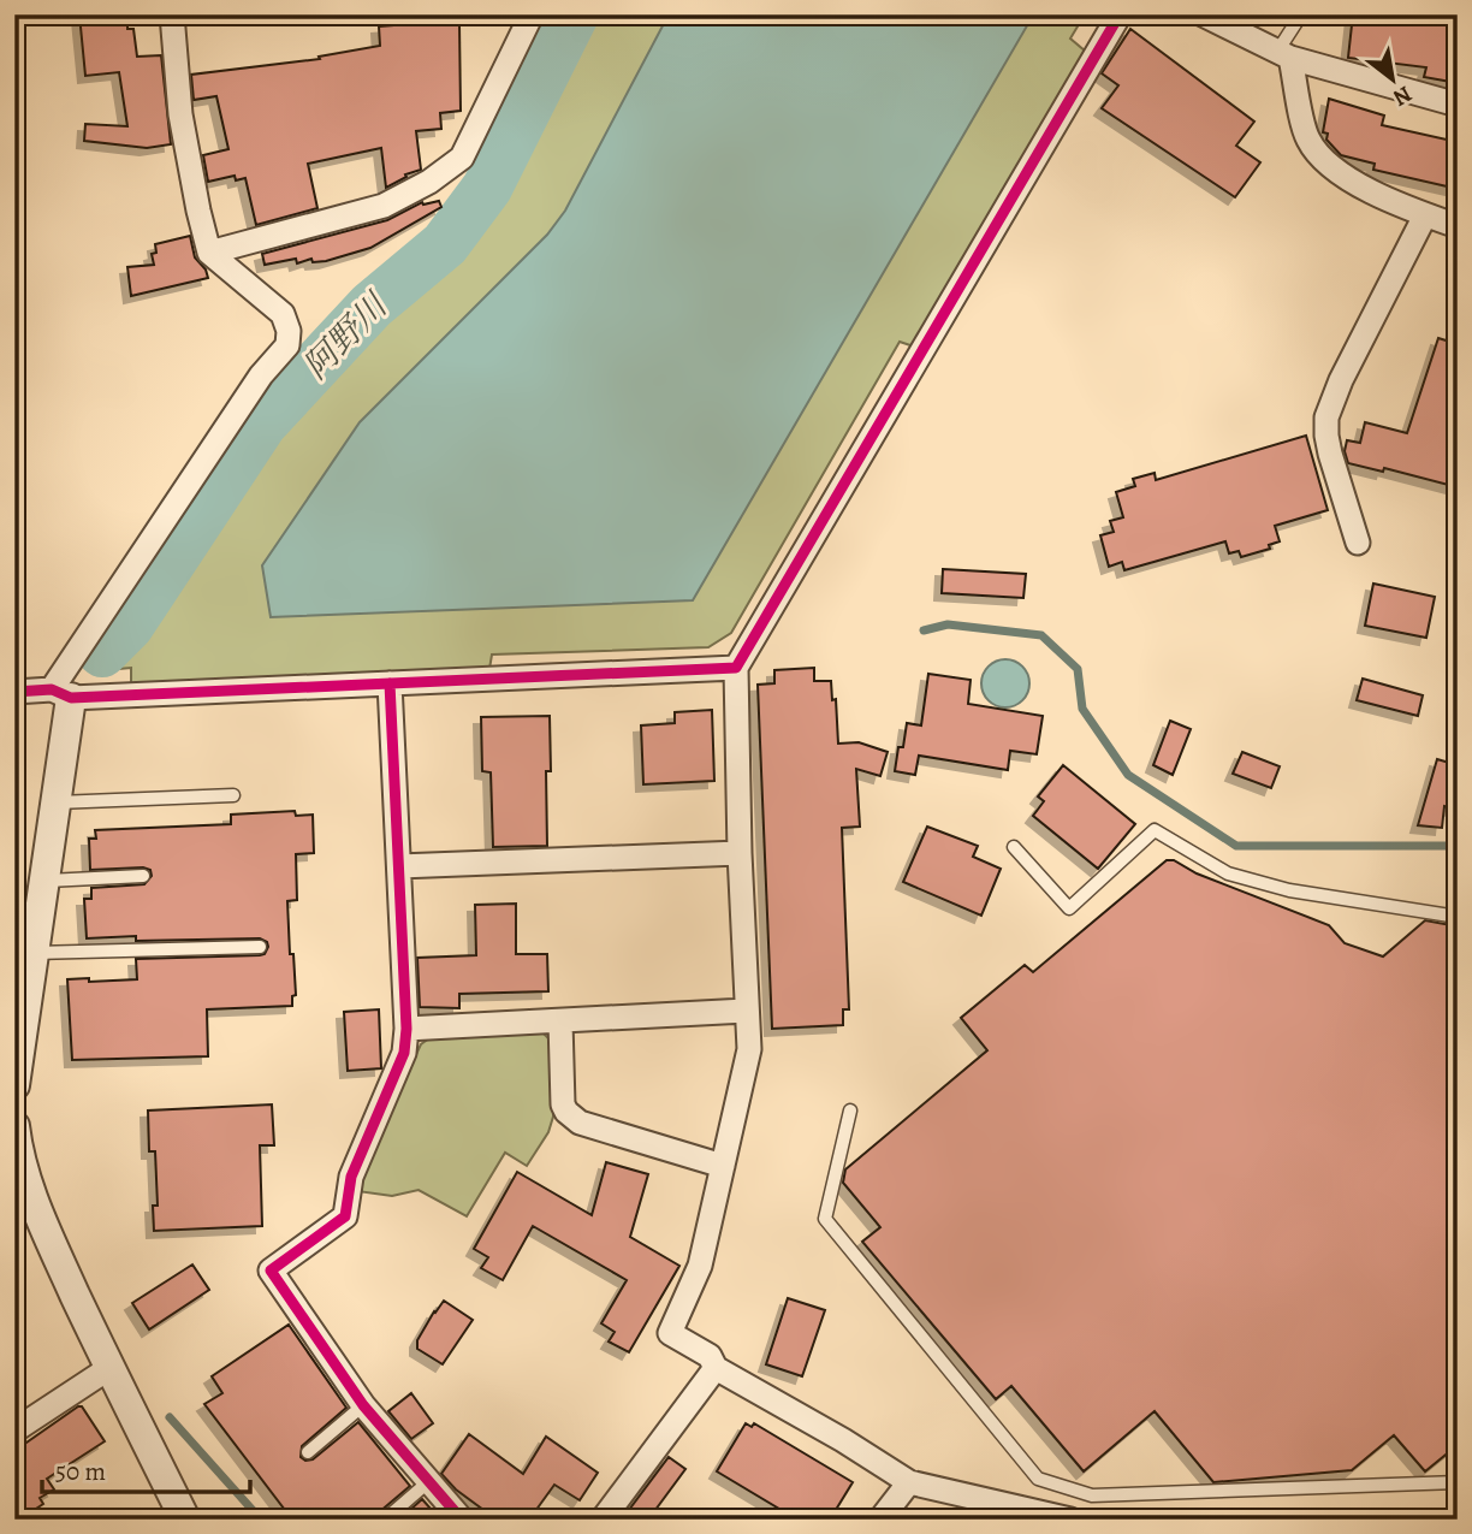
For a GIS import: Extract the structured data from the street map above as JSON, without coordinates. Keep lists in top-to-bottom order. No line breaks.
{"water":["阿野川"],"scale_bar":"50 m","north":"bottom right"}
